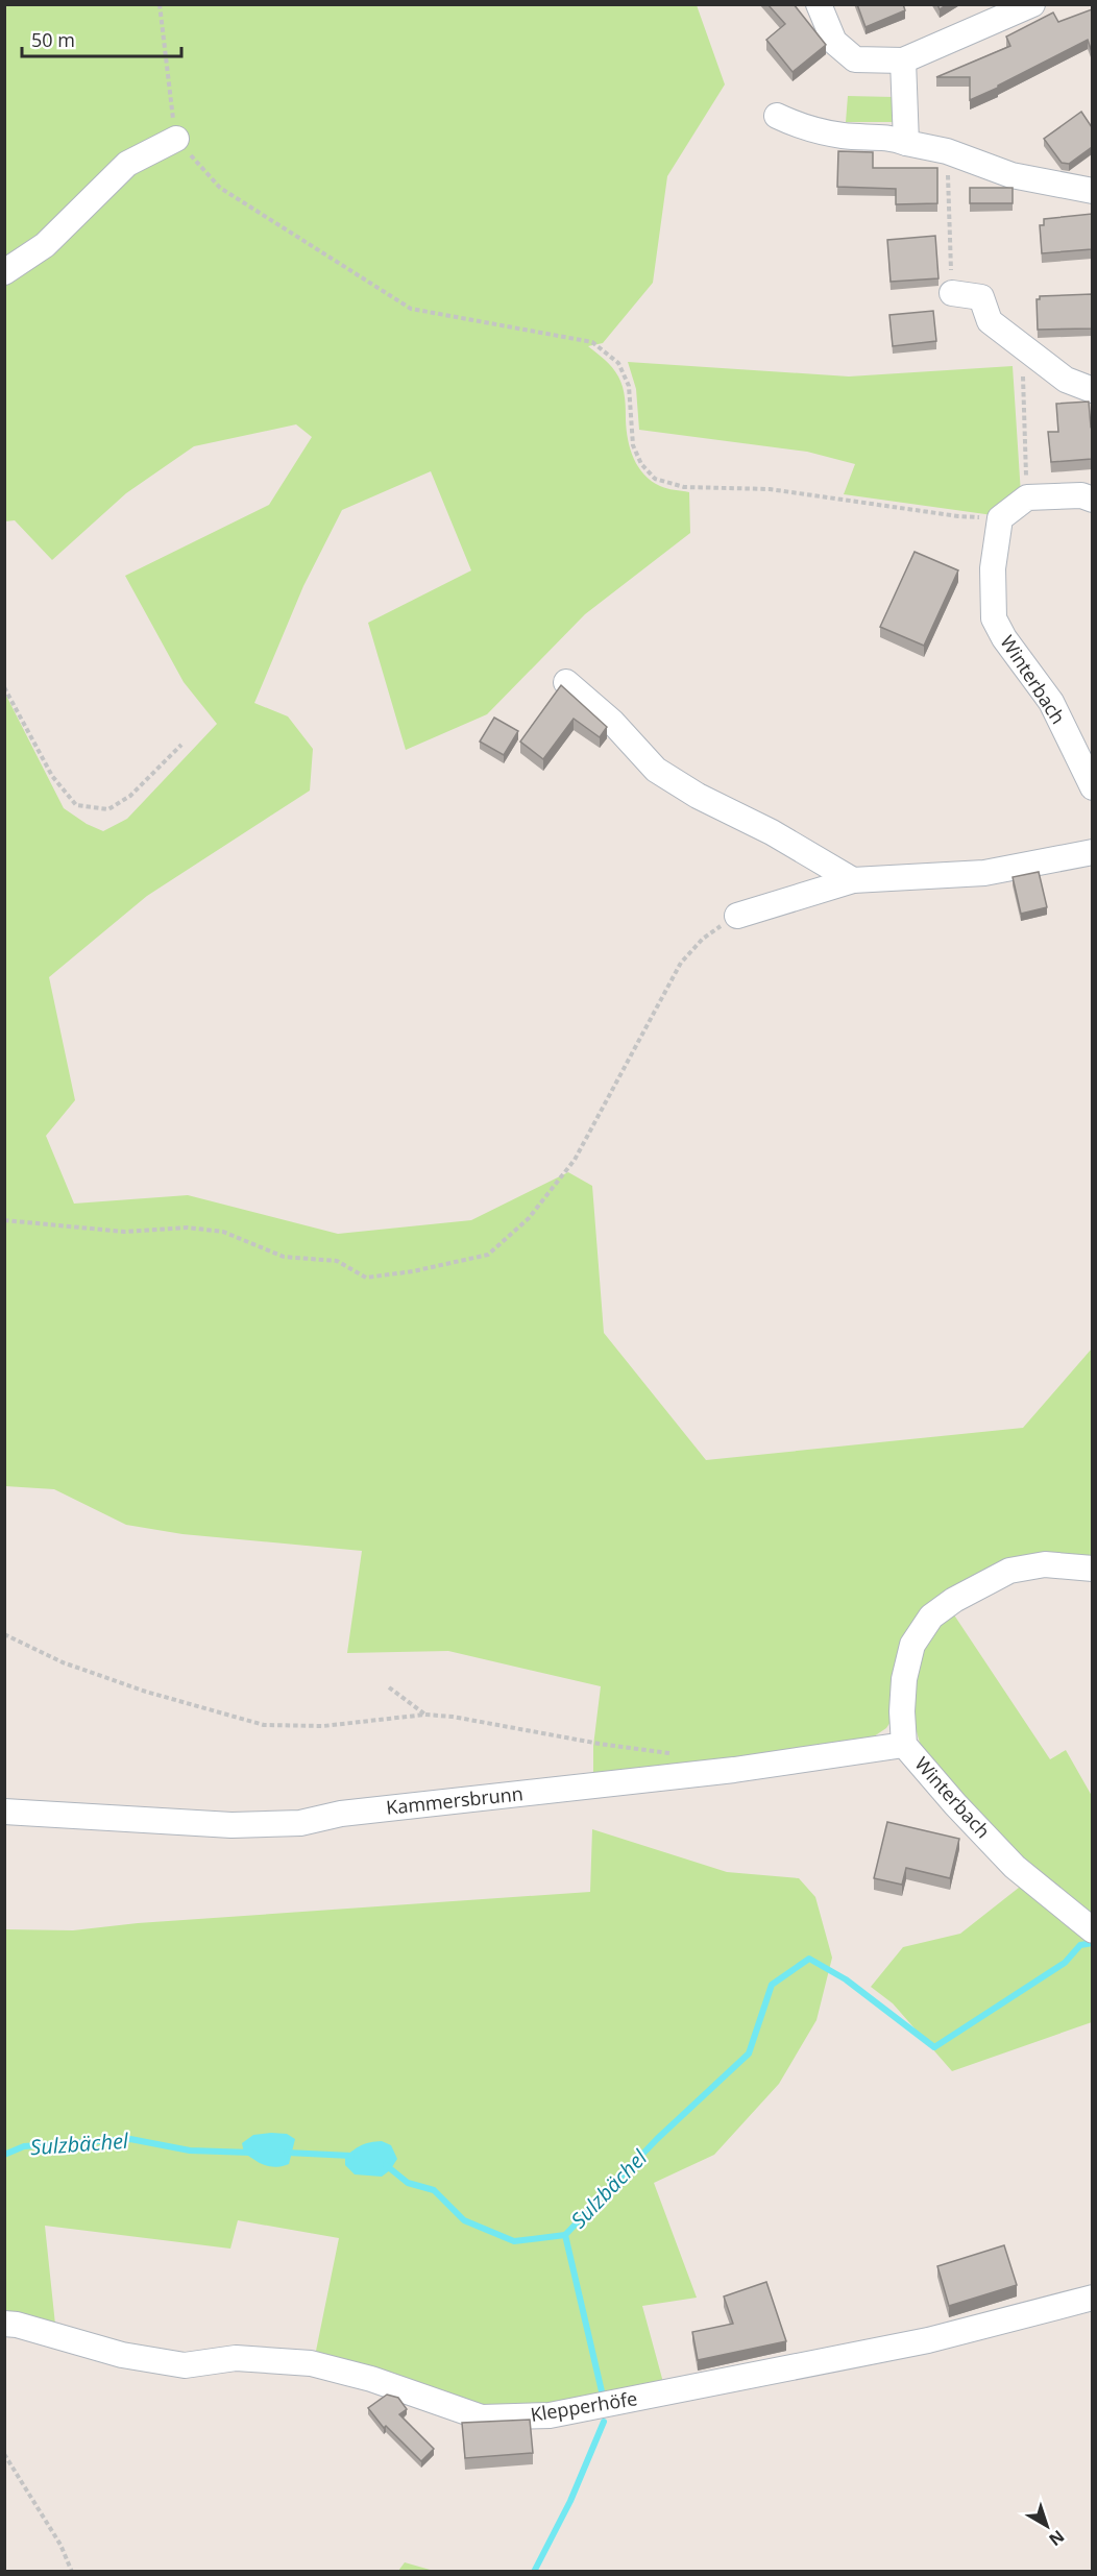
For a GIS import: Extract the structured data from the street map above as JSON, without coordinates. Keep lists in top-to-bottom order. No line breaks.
{"streets":{"street":["Winterbach","Kammersbrunn","Klepperhöfe"]},"crossings":[["Winterbach","Kammersbrunn"]],"water":["Sulzbächel"],"scale_bar":"50 m","north":"bottom right"}
